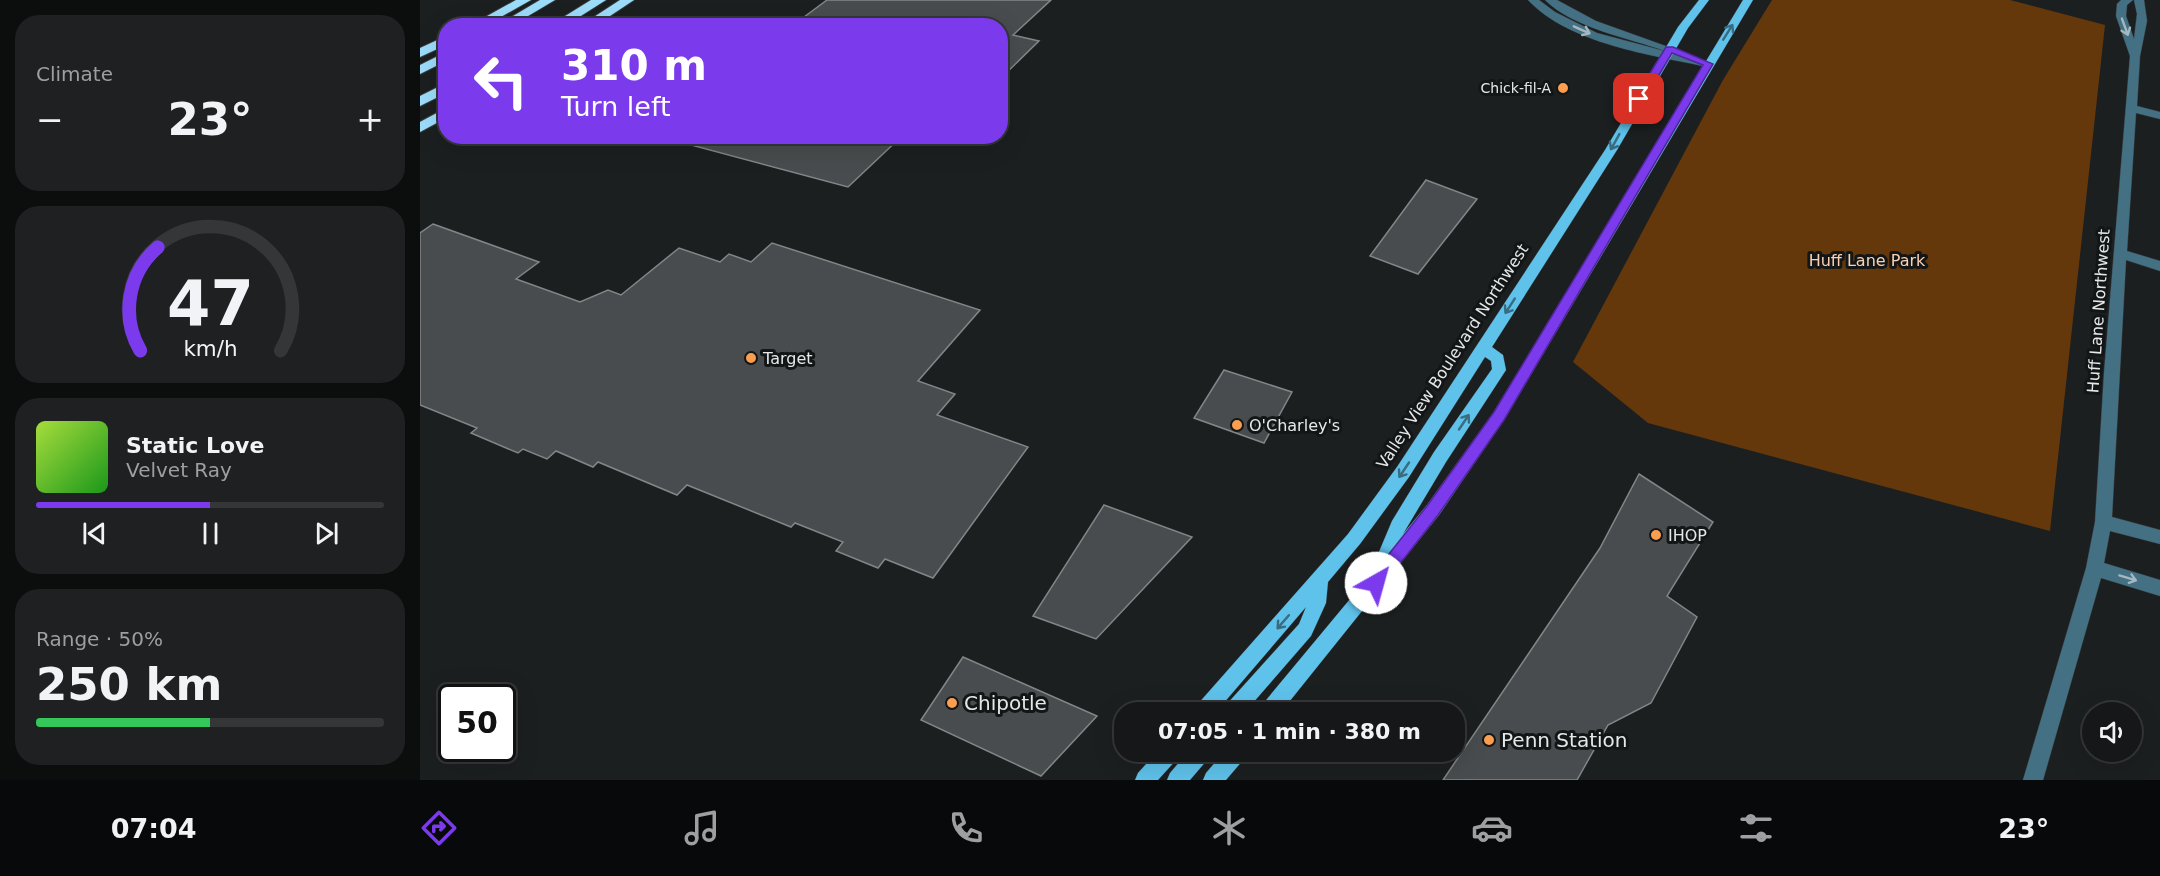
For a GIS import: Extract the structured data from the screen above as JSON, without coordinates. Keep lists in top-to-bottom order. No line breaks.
{"streets":{"main road":["Valley View Boulevard Northwest"],"street":["Huff Lane Northwest"]},"parks":["Huff Lane Park"],"places":["Chick-fil-A","Target","O'Charley's","IHOP","Chipotle","Penn Station"],"page":{"tile":["Climate",["Range · 50%","250 km"]],"turn":["310 m","Turn left"],"heat":["−","23°","+"],"song":["Static Love","Velvet Ray"],"limit":"50","trip":"07:05 · 1 min · 380 m","tabs":["07:04","23°"],"gauge":["47","km/h"]}}
